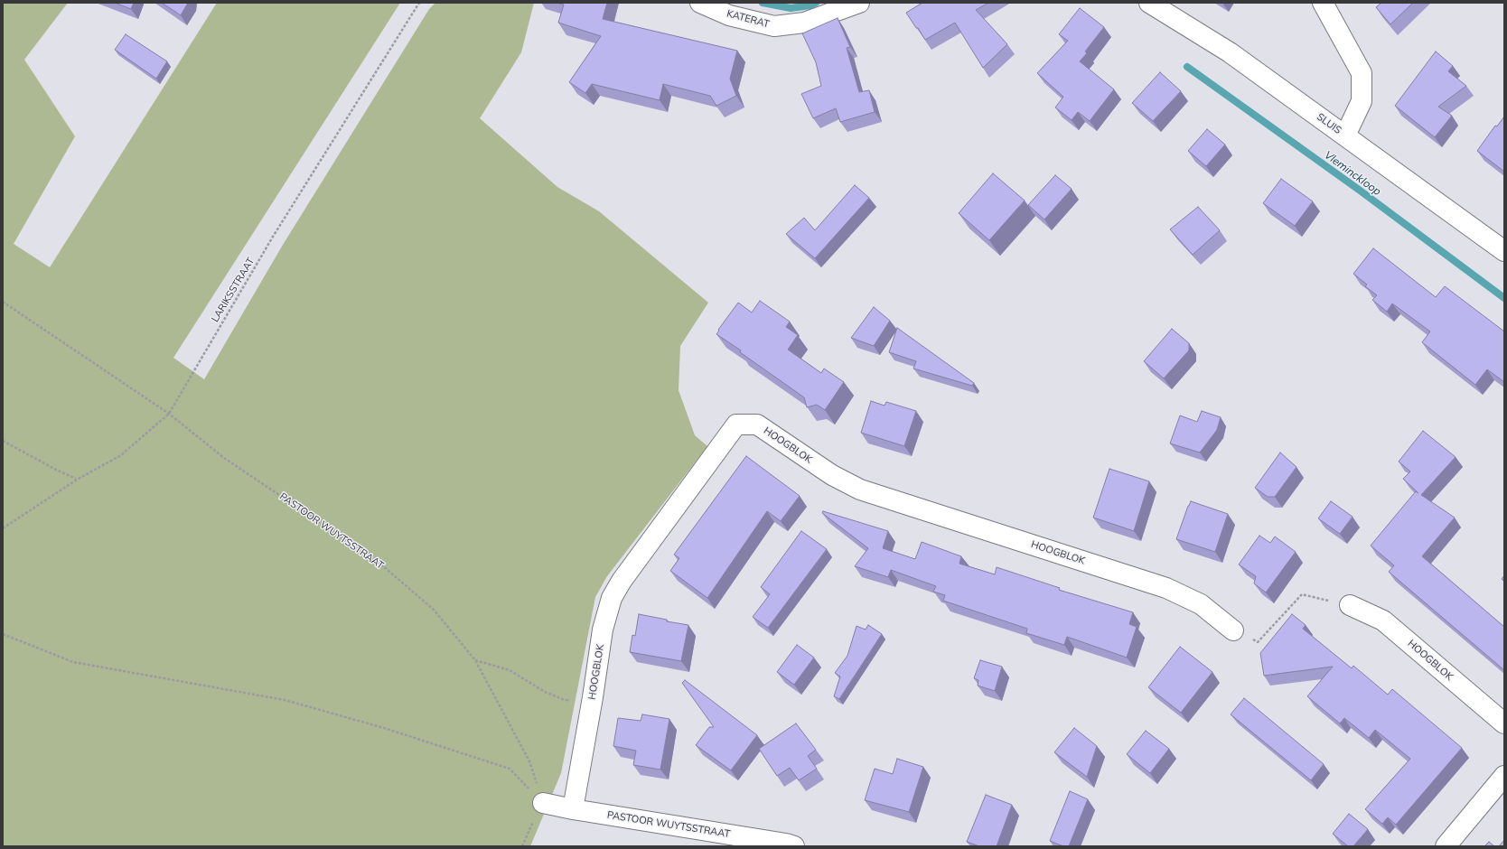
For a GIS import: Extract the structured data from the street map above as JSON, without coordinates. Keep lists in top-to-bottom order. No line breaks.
{"streets":{"street":["KATERAT","SLUIS","HOOGBLOK","PASTOOR WUYTSSTRAAT"],"path":["LARIKSSTRAAT"]},"crossings":[["LARIKSSTRAAT","PASTOOR WUYTSSTRAAT"],["HOOGBLOK","PASTOOR WUYTSSTRAAT"]],"water":["Vleminckloop"]}
